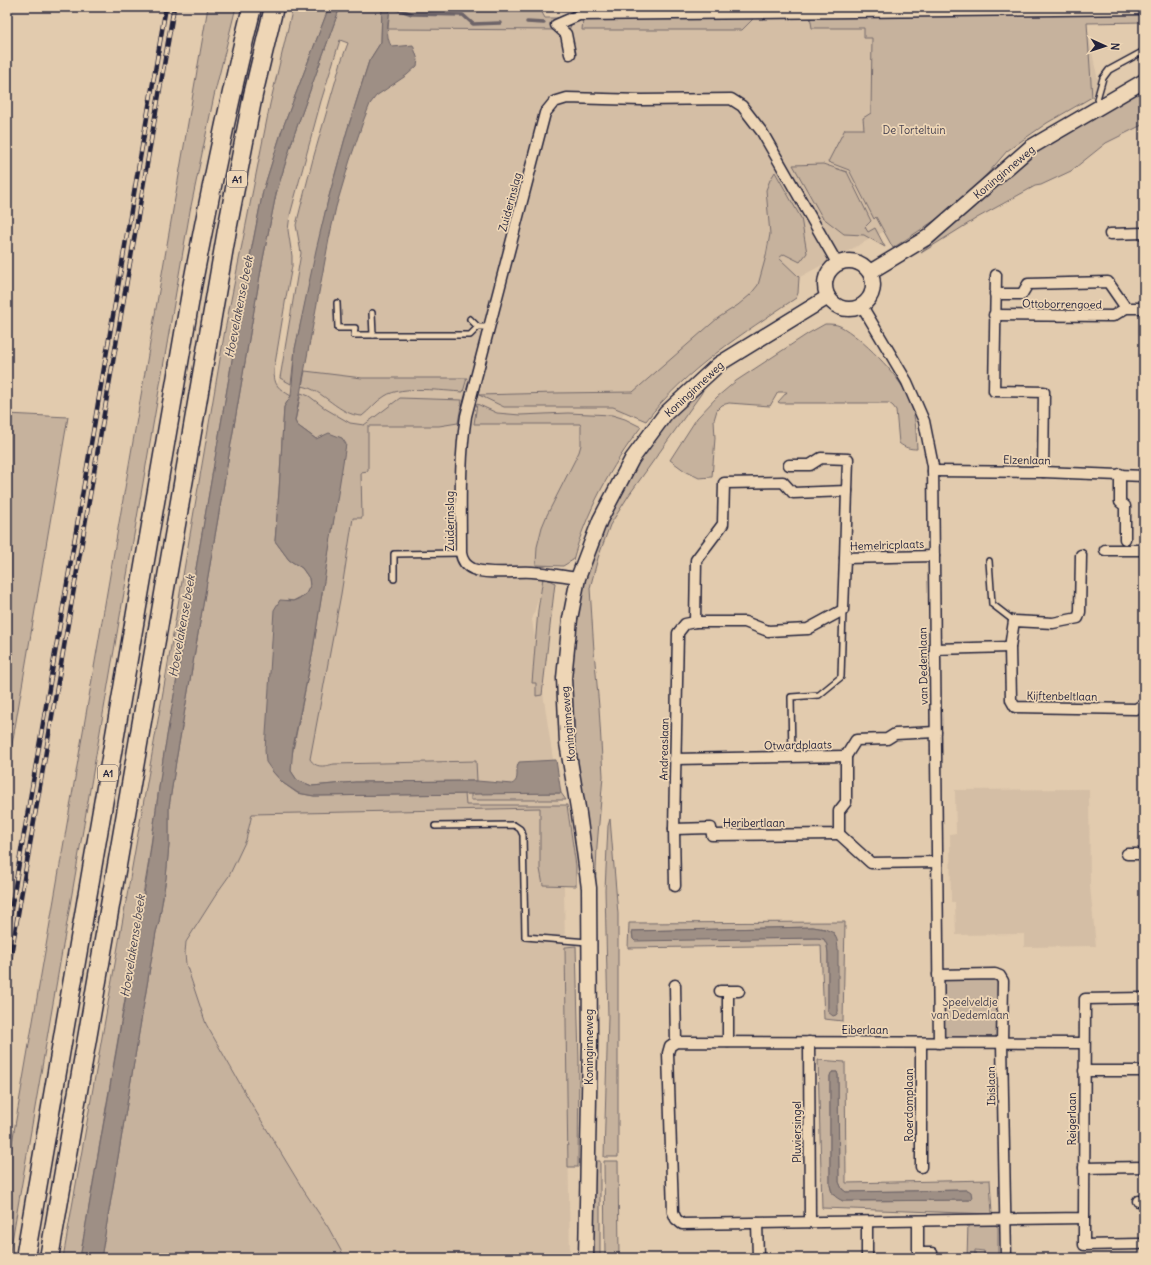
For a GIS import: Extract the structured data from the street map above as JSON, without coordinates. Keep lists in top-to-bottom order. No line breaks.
{"streets":{"highway":["A1"],"main road":["Koninginneweg"],"street":["Zuiderinslag","Ottoborrengoed","Elzenlaan","Hemelricplaats","van Dedemlaan","Kijftenbeltlaan","Otwardplaats","Andreaslaan","Heribertlaan","Eiberlaan","Ibislaan","Roerdomplaan","Reigerlaan","Pluviersingel"]},"crossings":[["Koninginneweg","Zuiderinslag"],["Koninginneweg","van Dedemlaan"],["Zuiderinslag","van Dedemlaan"],["Elzenlaan","van Dedemlaan"],["Hemelricplaats","van Dedemlaan"],["Hemelricplaats","Otwardplaats"],["van Dedemlaan","Otwardplaats"],["van Dedemlaan","Eiberlaan"],["van Dedemlaan","Ibislaan"],["Otwardplaats","Andreaslaan"],["Andreaslaan","Heribertlaan"],["Eiberlaan","Ibislaan"],["Eiberlaan","Roerdomplaan"],["Eiberlaan","Pluviersingel"]],"water":["Hoevelakense beek"],"parks":["De Torteltuin","Speelveldje van Dedemlaan"],"north":"right"}
